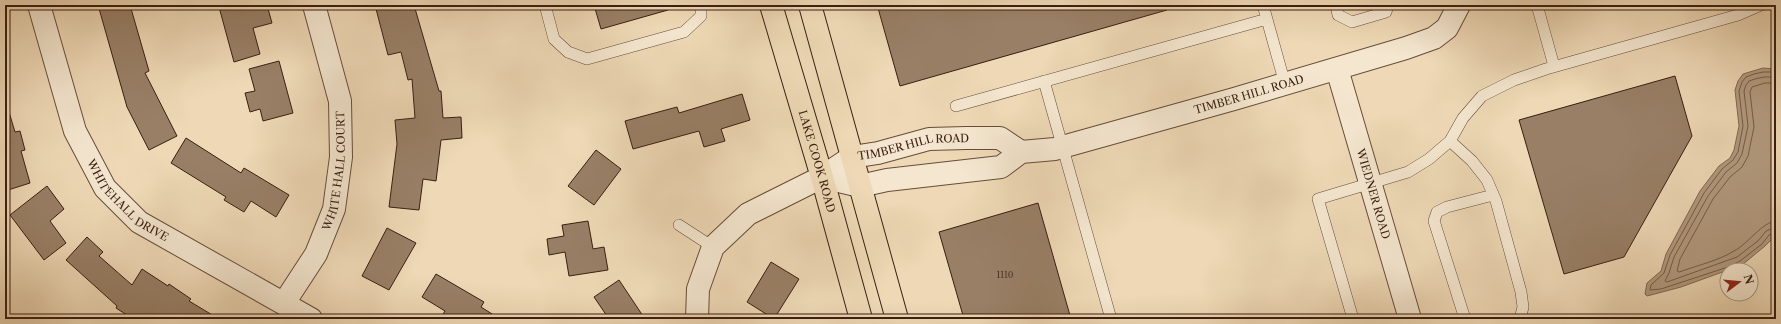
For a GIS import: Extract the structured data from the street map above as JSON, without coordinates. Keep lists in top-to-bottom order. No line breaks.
{"streets":{"main road":["LAKE COOK ROAD"],"street":["TIMBER HILL ROAD","WHITE HALL COURT","WIEDNER ROAD","WHITEHALL DRIVE"]},"crossings":[["TIMBER HILL ROAD","LAKE COOK ROAD"],["TIMBER HILL ROAD","WIEDNER ROAD"],["WHITE HALL COURT","WHITEHALL DRIVE"]],"house_numbers":["1110"],"north":"right"}
